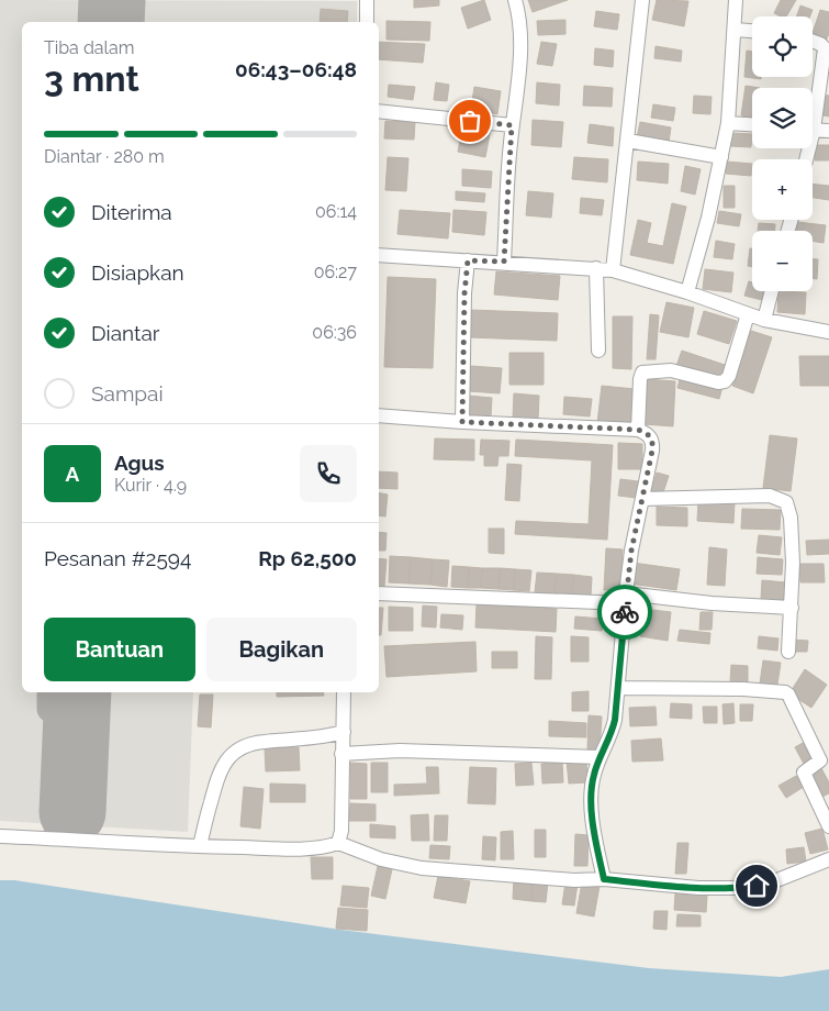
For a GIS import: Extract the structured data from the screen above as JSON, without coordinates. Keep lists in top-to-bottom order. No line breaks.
{"page":{"map_buttons":["+","−"],"heading":["3 mnt","Tiba dalam","06:43–06:48"],"panel":["Agus","Kurir · 4.9","Pesanan #2594","Rp 62,500"],"bar":"Diantar · 280 m","list":[["Diterima","06:14"],["Disiapkan","06:27"],["Diantar","06:36"],"Sampai"],"round":"A","buttons":["Bantuan","Bagikan"]}}
